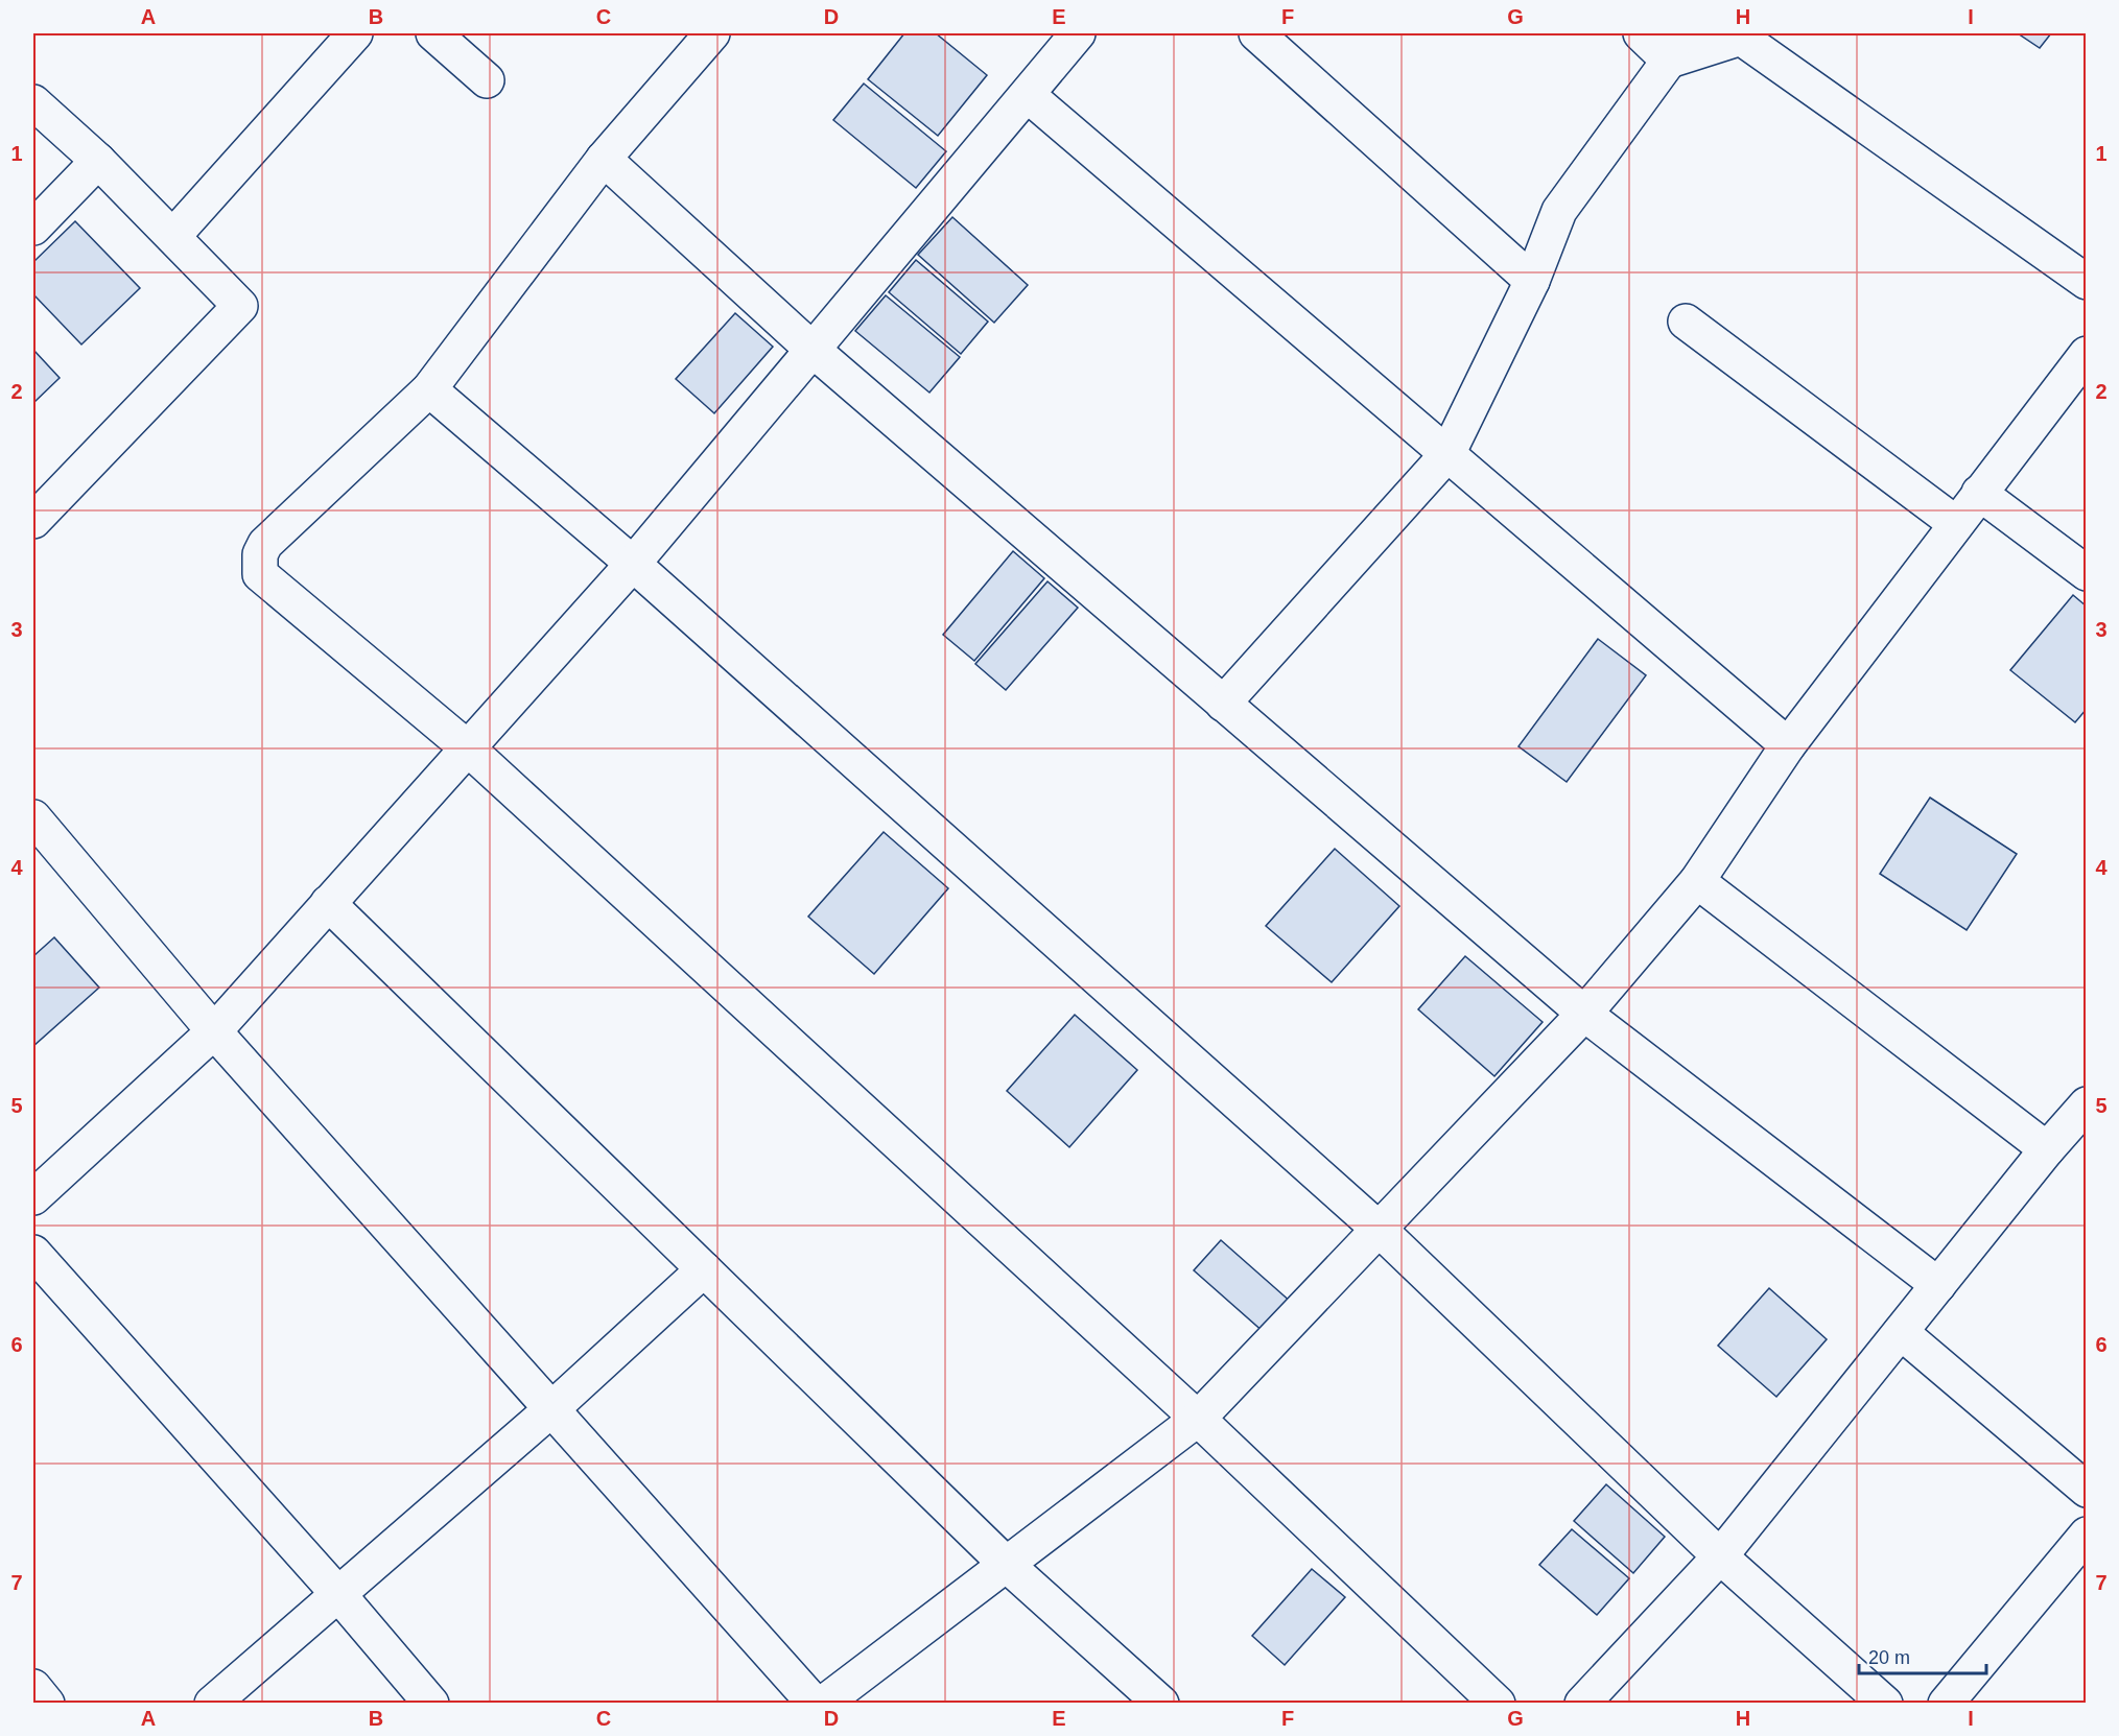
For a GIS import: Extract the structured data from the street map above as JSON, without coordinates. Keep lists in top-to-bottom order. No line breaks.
{"scale_bar":"20 m","grid":{"columns":["A","B","C","D","E","F","G","H","I"],"rows":["1","2","3","4","5","6","7"]}}
